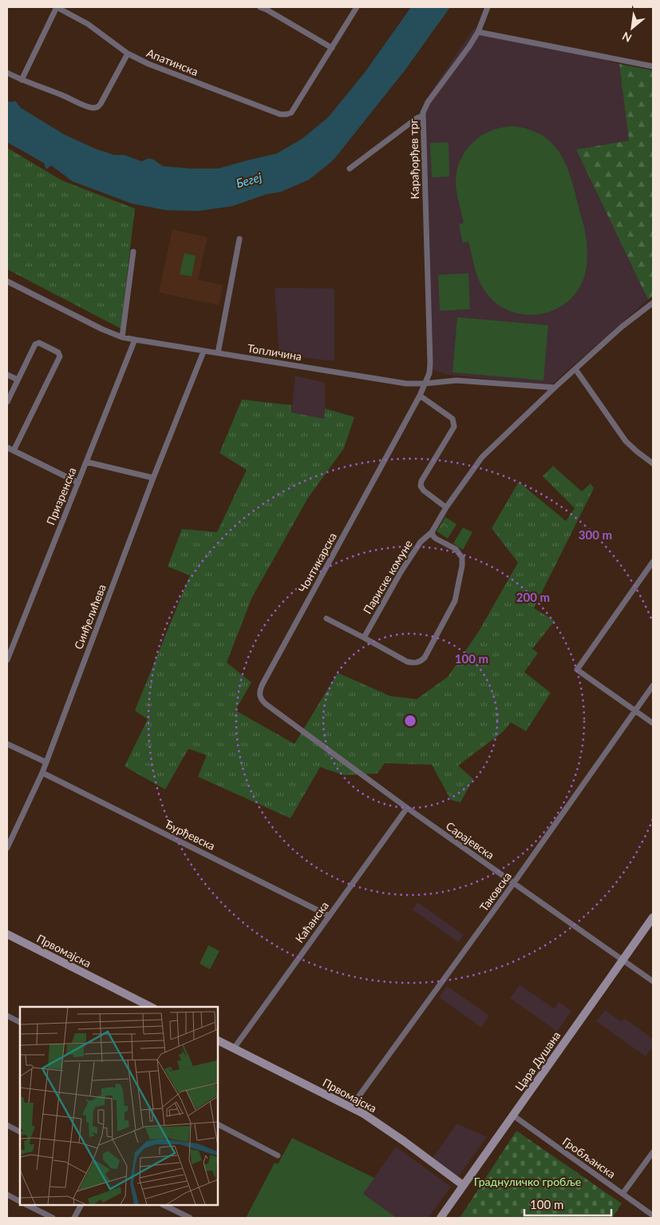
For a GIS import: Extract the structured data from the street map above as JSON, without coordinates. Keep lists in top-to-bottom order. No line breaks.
{"streets":{"street":["Апатинска","Карађорђев трг","Топличина","Призренска","Чонтикарска","Париске комуне","Синђелићева","Ђурђевска","Сарајевска","Таковска","Каћанска","Првомајска","Цара Душана","Гробљанска"]},"crossings":[["Карађорђев трг","Топличина"],["Карађорђев трг","Чонтикарска"],["Топличина","Призренска"],["Топличина","Синђелићева"],["Чонтикарска","Сарајевска"],["Синђелићева","Ђурђевска"],["Ђурђевска","Каћанска"],["Сарајевска","Таковска"],["Сарајевска","Каћанска"],["Сарајевска","Цара Душана"],["Таковска","Првомајска"],["Каћанска","Првомајска"],["Првомајска","Цара Душана"],["Цара Душана","Гробљанска"]],"water":["Бегеј"],"parks":["Граднуличко гробље"],"scale_bar":"100 m","north":"bottom left","rings":["300 m","200 m","100 m"]}
